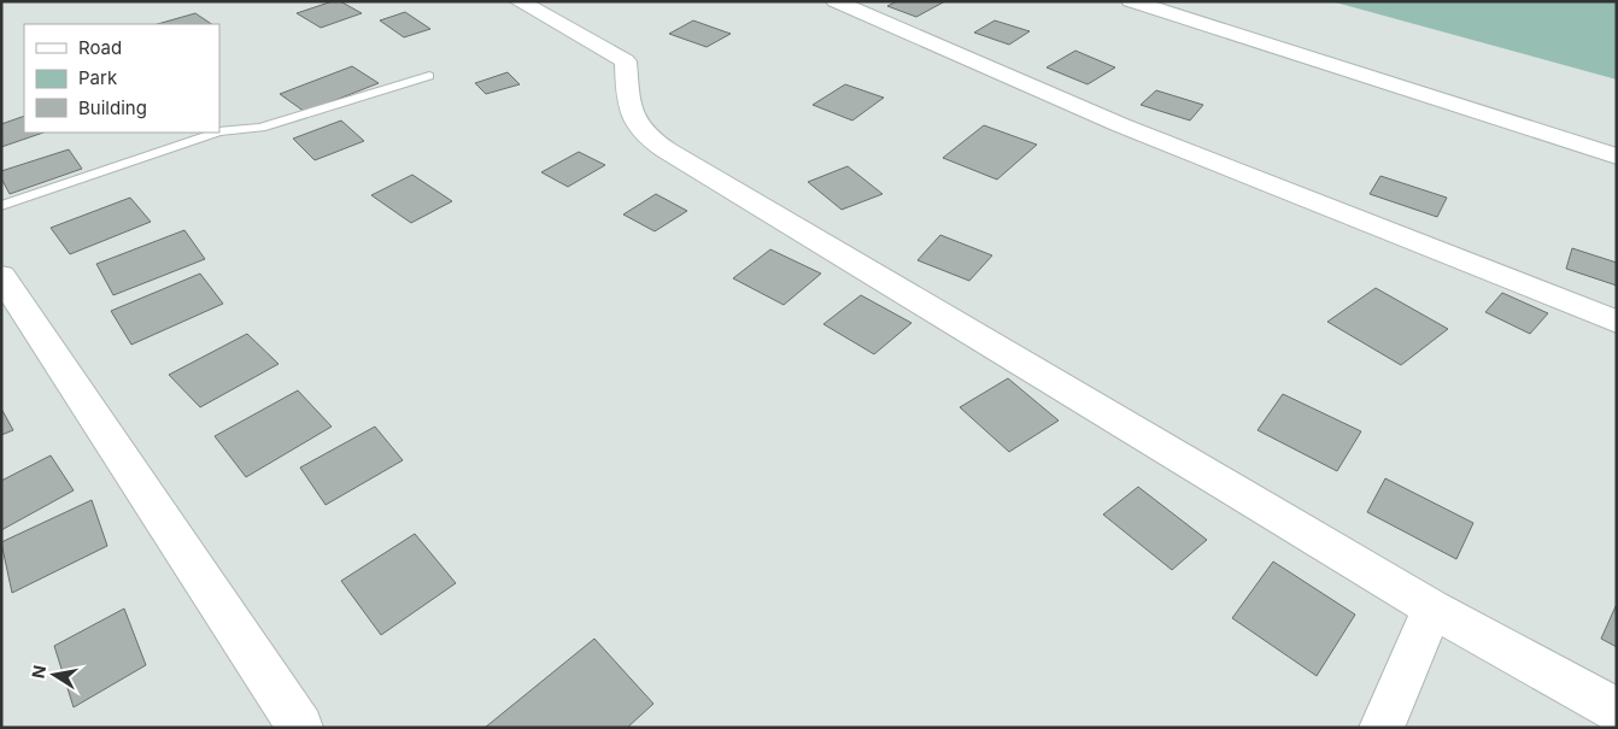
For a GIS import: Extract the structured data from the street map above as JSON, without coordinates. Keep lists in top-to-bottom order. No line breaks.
{"legend":["Road","Park","Building"],"north":"left"}
